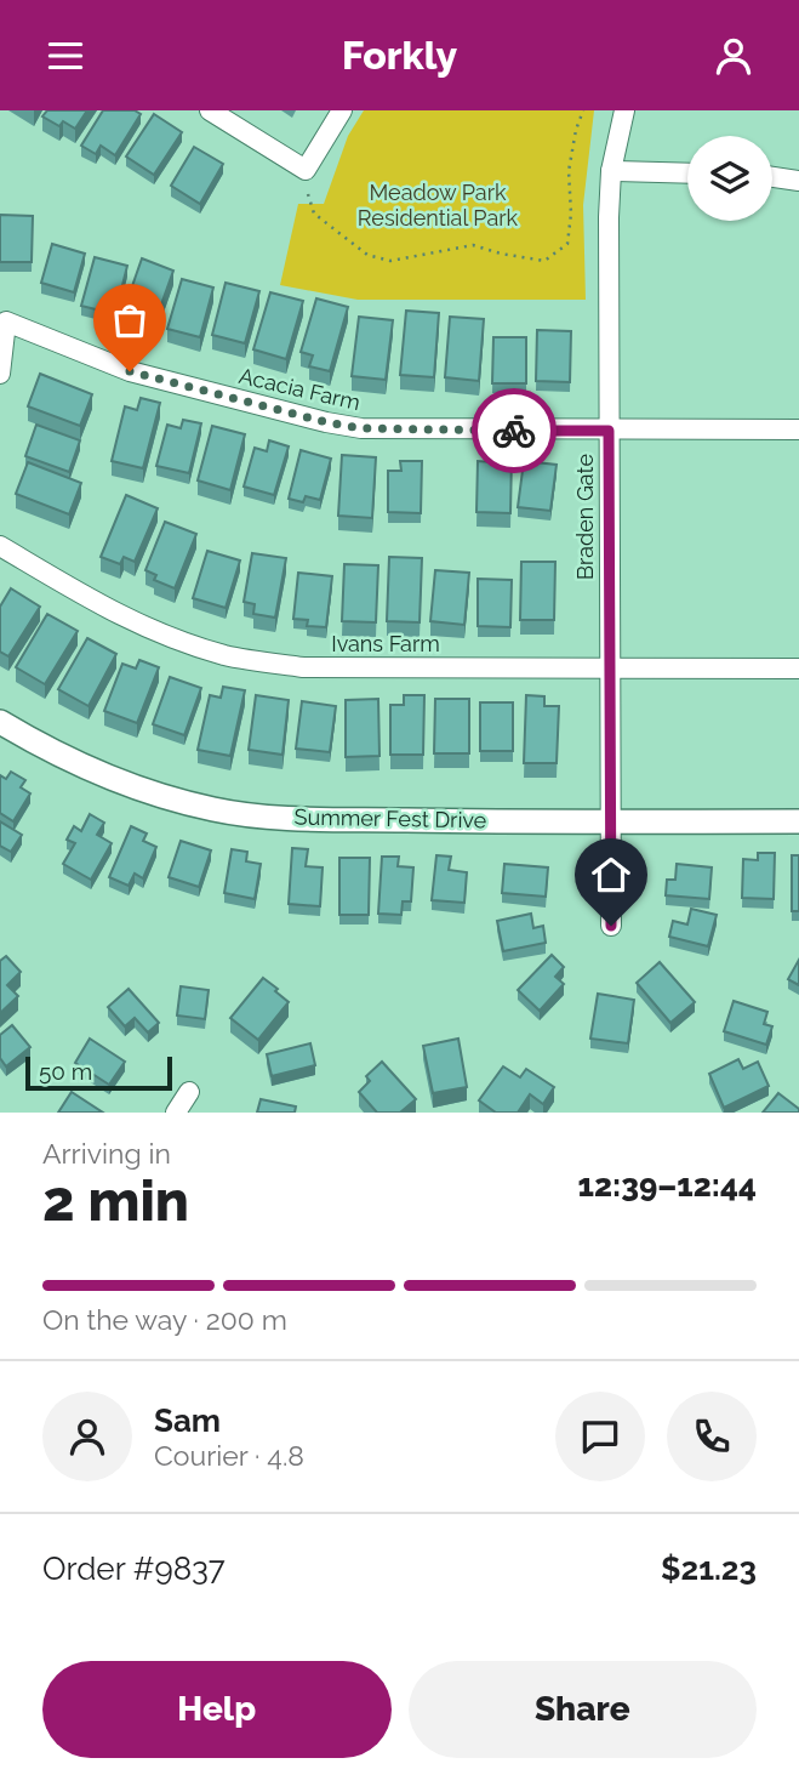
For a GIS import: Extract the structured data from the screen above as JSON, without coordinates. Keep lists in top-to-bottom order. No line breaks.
{"streets":{"street":["Acacia Farm","Braden Gate","Ivans Farm","Summer Fest Drive"]},"crossings":[["Acacia Farm","Braden Gate"],["Braden Gate","Ivans Farm"],["Braden Gate","Summer Fest Drive"]],"parks":["Meadow Park Residential Park"],"scale_bar":"50 m","page":{"header":"Forkly","scale":"50 m","heading":["2 min","Arriving in","12:39–12:44"],"panel":["Sam","Courier · 4.8","Order #9837","$21.23"],"bar":"On the way · 200 m","buttons":["Help","Share"]}}
